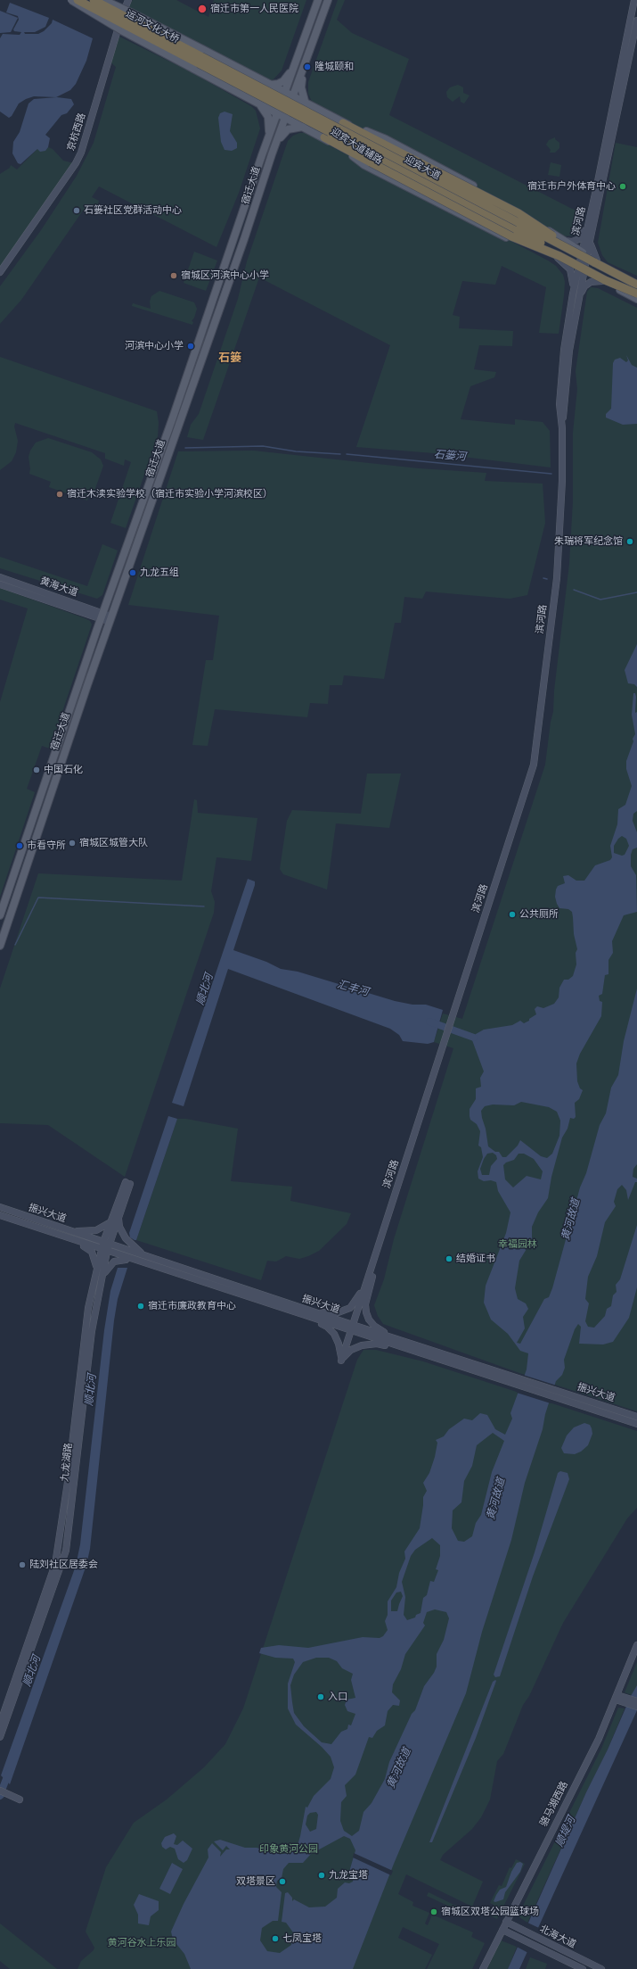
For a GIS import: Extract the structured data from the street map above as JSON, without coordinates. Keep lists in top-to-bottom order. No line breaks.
{"streets":{"highway":["运河文化大桥","迎宾大道"],"main road":["京杭西路","迎宾大道辅路","宿迁大道","滨河路","黄海大道","振兴大道","九龙湖路","骆马湖西路","北海大道"]},"crossings":[["运河文化大桥","迎宾大道辅路"],["运河文化大桥","迎宾大道"],["迎宾大道辅路","迎宾大道"],["迎宾大道辅路","宿迁大道"],["迎宾大道辅路","滨河路"],["宿迁大道","黄海大道"],["滨河路","振兴大道"],["振兴大道","九龙湖路"],["骆马湖西路","北海大道"]],"districts":["石篓"],"water":["石篓河","汇丰河","顺北河","黄河故道","顺堤河"],"parks":["幸福园林","印象黄河公园","黄河谷水上乐园"],"places":["宿迁市第一人民医院","隆城颐和","宿迁市户外体育中心","石篓社区党群活动中心","宿城区河滨中心小学","河滨中心小学","宿迁木渎实验学校（宿迁市实验小学河滨校区）","朱瑞将军纪念馆","九龙五组","中国石化","宿城区城管大队","市看守所","公共厕所","结婚证书","宿迁市廉政教育中心","陆刘社区居委会","入口","九龙宝塔","双塔景区","宿城区双塔公园篮球场","七凤宝塔"]}
